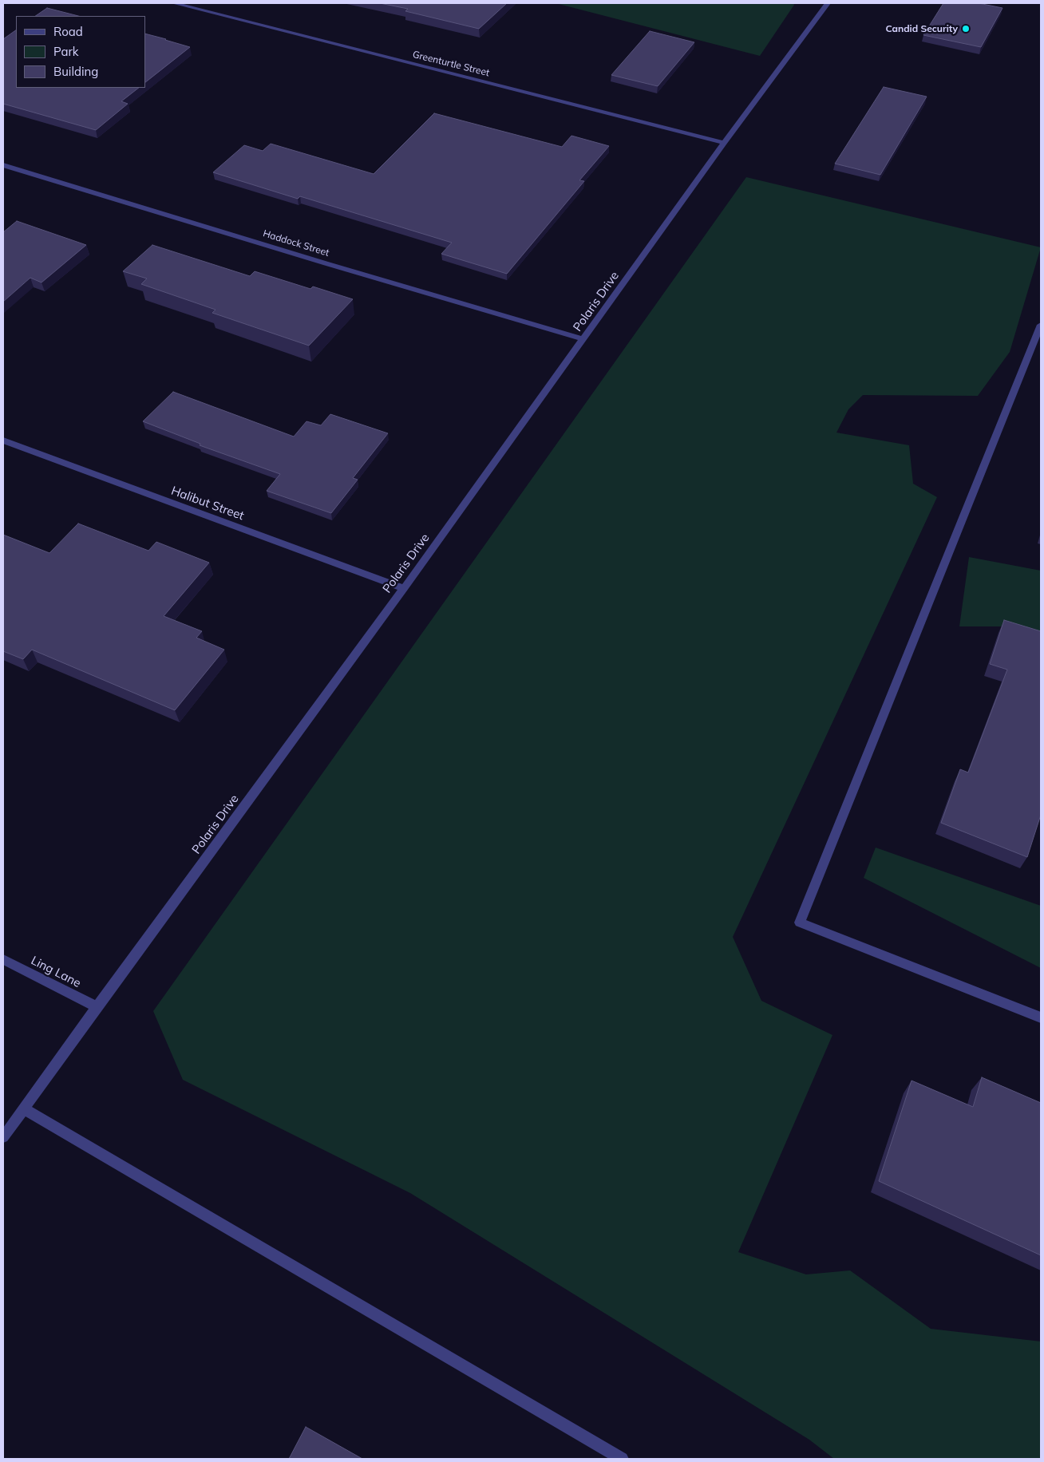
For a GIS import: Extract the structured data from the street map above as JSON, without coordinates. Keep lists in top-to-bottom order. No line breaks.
{"streets":{"street":["Greenturtle Street","Haddock Street","Polaris Drive","Halibut Street","Ling Lane"]},"crossings":[["Greenturtle Street","Polaris Drive"],["Haddock Street","Polaris Drive"],["Polaris Drive","Halibut Street"],["Polaris Drive","Ling Lane"]],"places":["Candid Security"],"legend":["Road","Park","Building"]}
